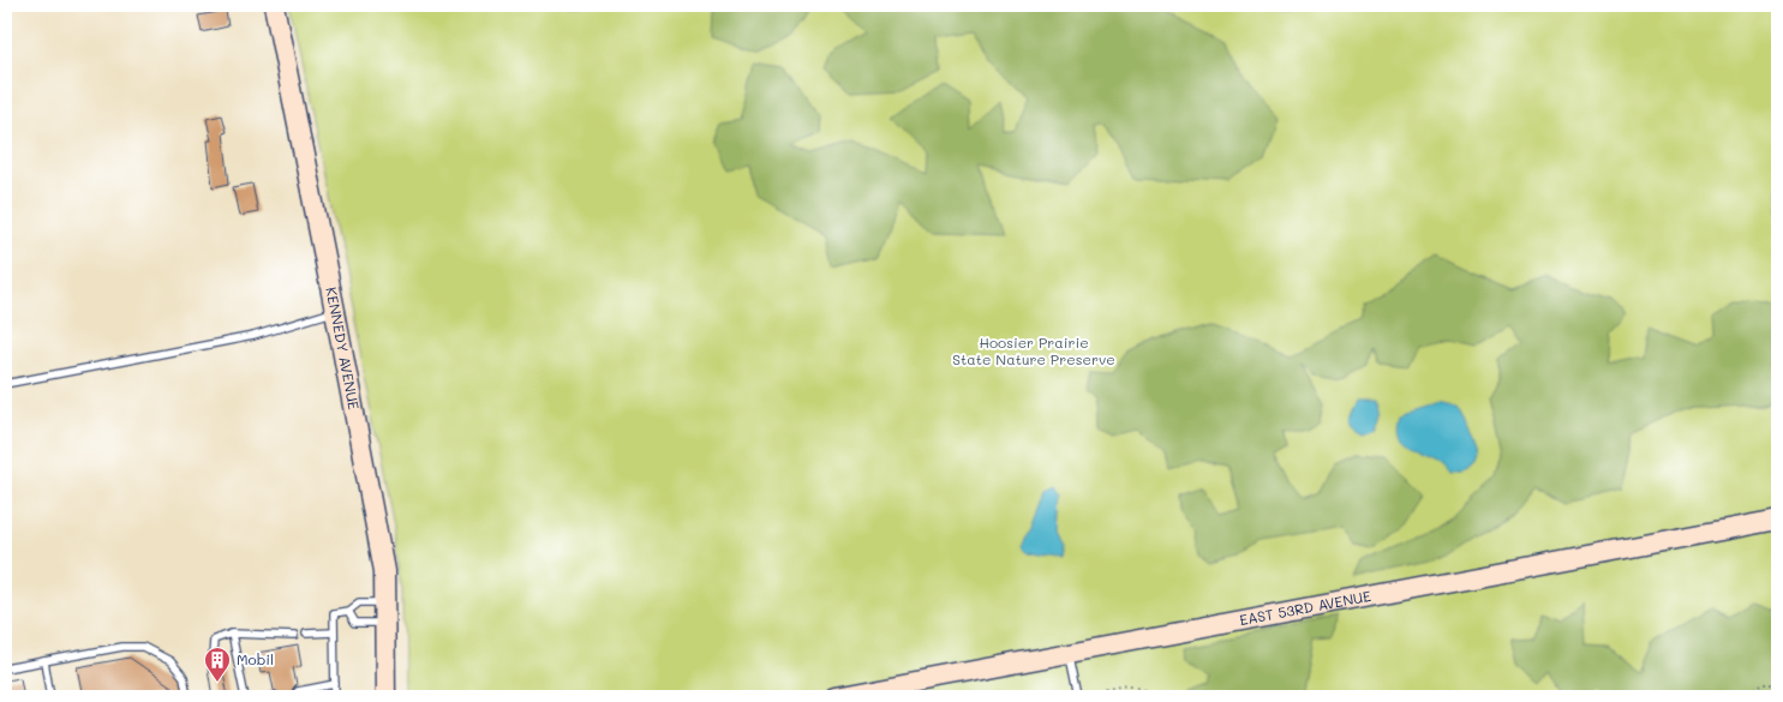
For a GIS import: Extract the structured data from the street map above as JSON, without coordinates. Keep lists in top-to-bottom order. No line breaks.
{"streets":{"street":["KENNEDY AVENUE","EAST 53RD AVENUE"]},"parks":["Hoosier Prairie State Nature Preserve"],"places":{"building":["Mobil"]}}
